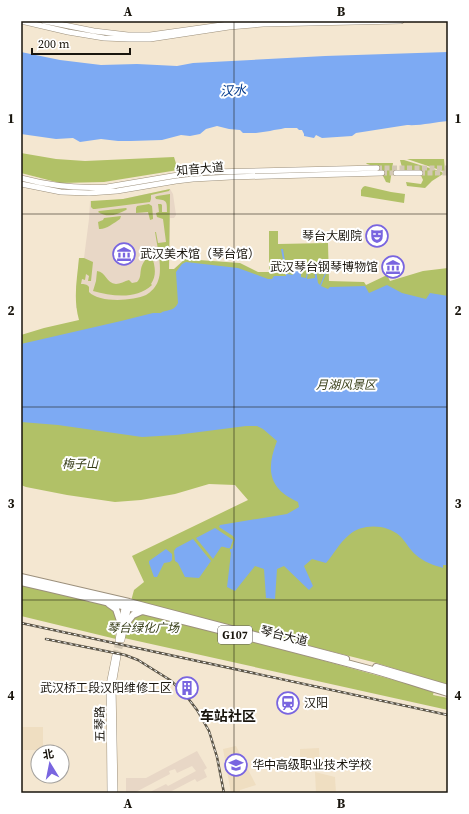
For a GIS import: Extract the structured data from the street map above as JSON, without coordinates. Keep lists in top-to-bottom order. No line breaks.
{"streets":{"highway":["G107","琴台大道"],"main road":["知音大道","五琴路"]},"districts":["车站社区"],"water":["汉水"],"parks":["月湖风景区","梅子山","琴台绿化广场"],"places":{"theatre":["琴台大剧院"],"museum":["武汉美术馆（琴台馆）","武汉琴台钢琴博物馆"],"building":["武汉桥工段汉阳维修工区"],"station":["汉阳"],"school or university":["华中高级职业技术学校"]},"scale_bar":"200 m","north":"top","grid":{"columns":["A","B"],"rows":["1","2","3","4"]}}
